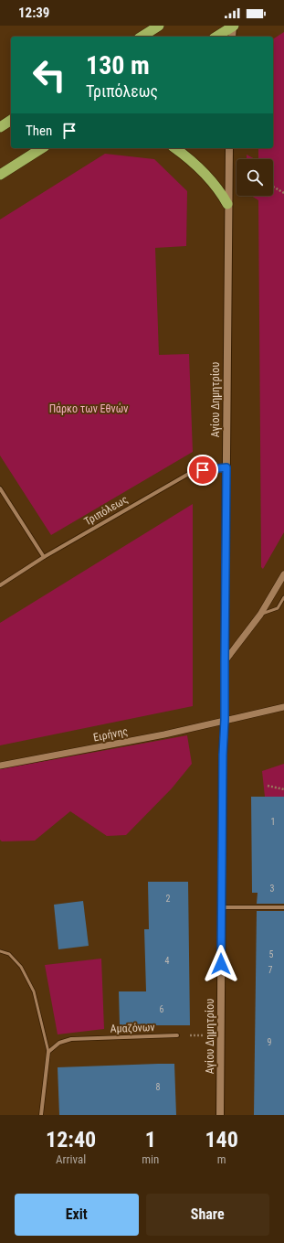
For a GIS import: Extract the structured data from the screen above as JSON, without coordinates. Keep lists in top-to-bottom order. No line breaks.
{"streets":{"main road":["Αγίου Δημητρίου"],"street":["Τριπόλεως","Ειρήνης","Αμαζόνων"]},"crossings":[["Αγίου Δημητρίου","Τριπόλεως"],["Αγίου Δημητρίου","Ειρήνης"]],"parks":["Πάρκο των Εθνών"],"house_numbers":["1","3","2","5","4","7","6","9","8"],"page":{"status":"12:39","turn":["130 m","Τριπόλεως"],"then":"Then","eta":["12:40","Arrival","1","min","140","m"],"buttons":["Exit","Share"]}}
